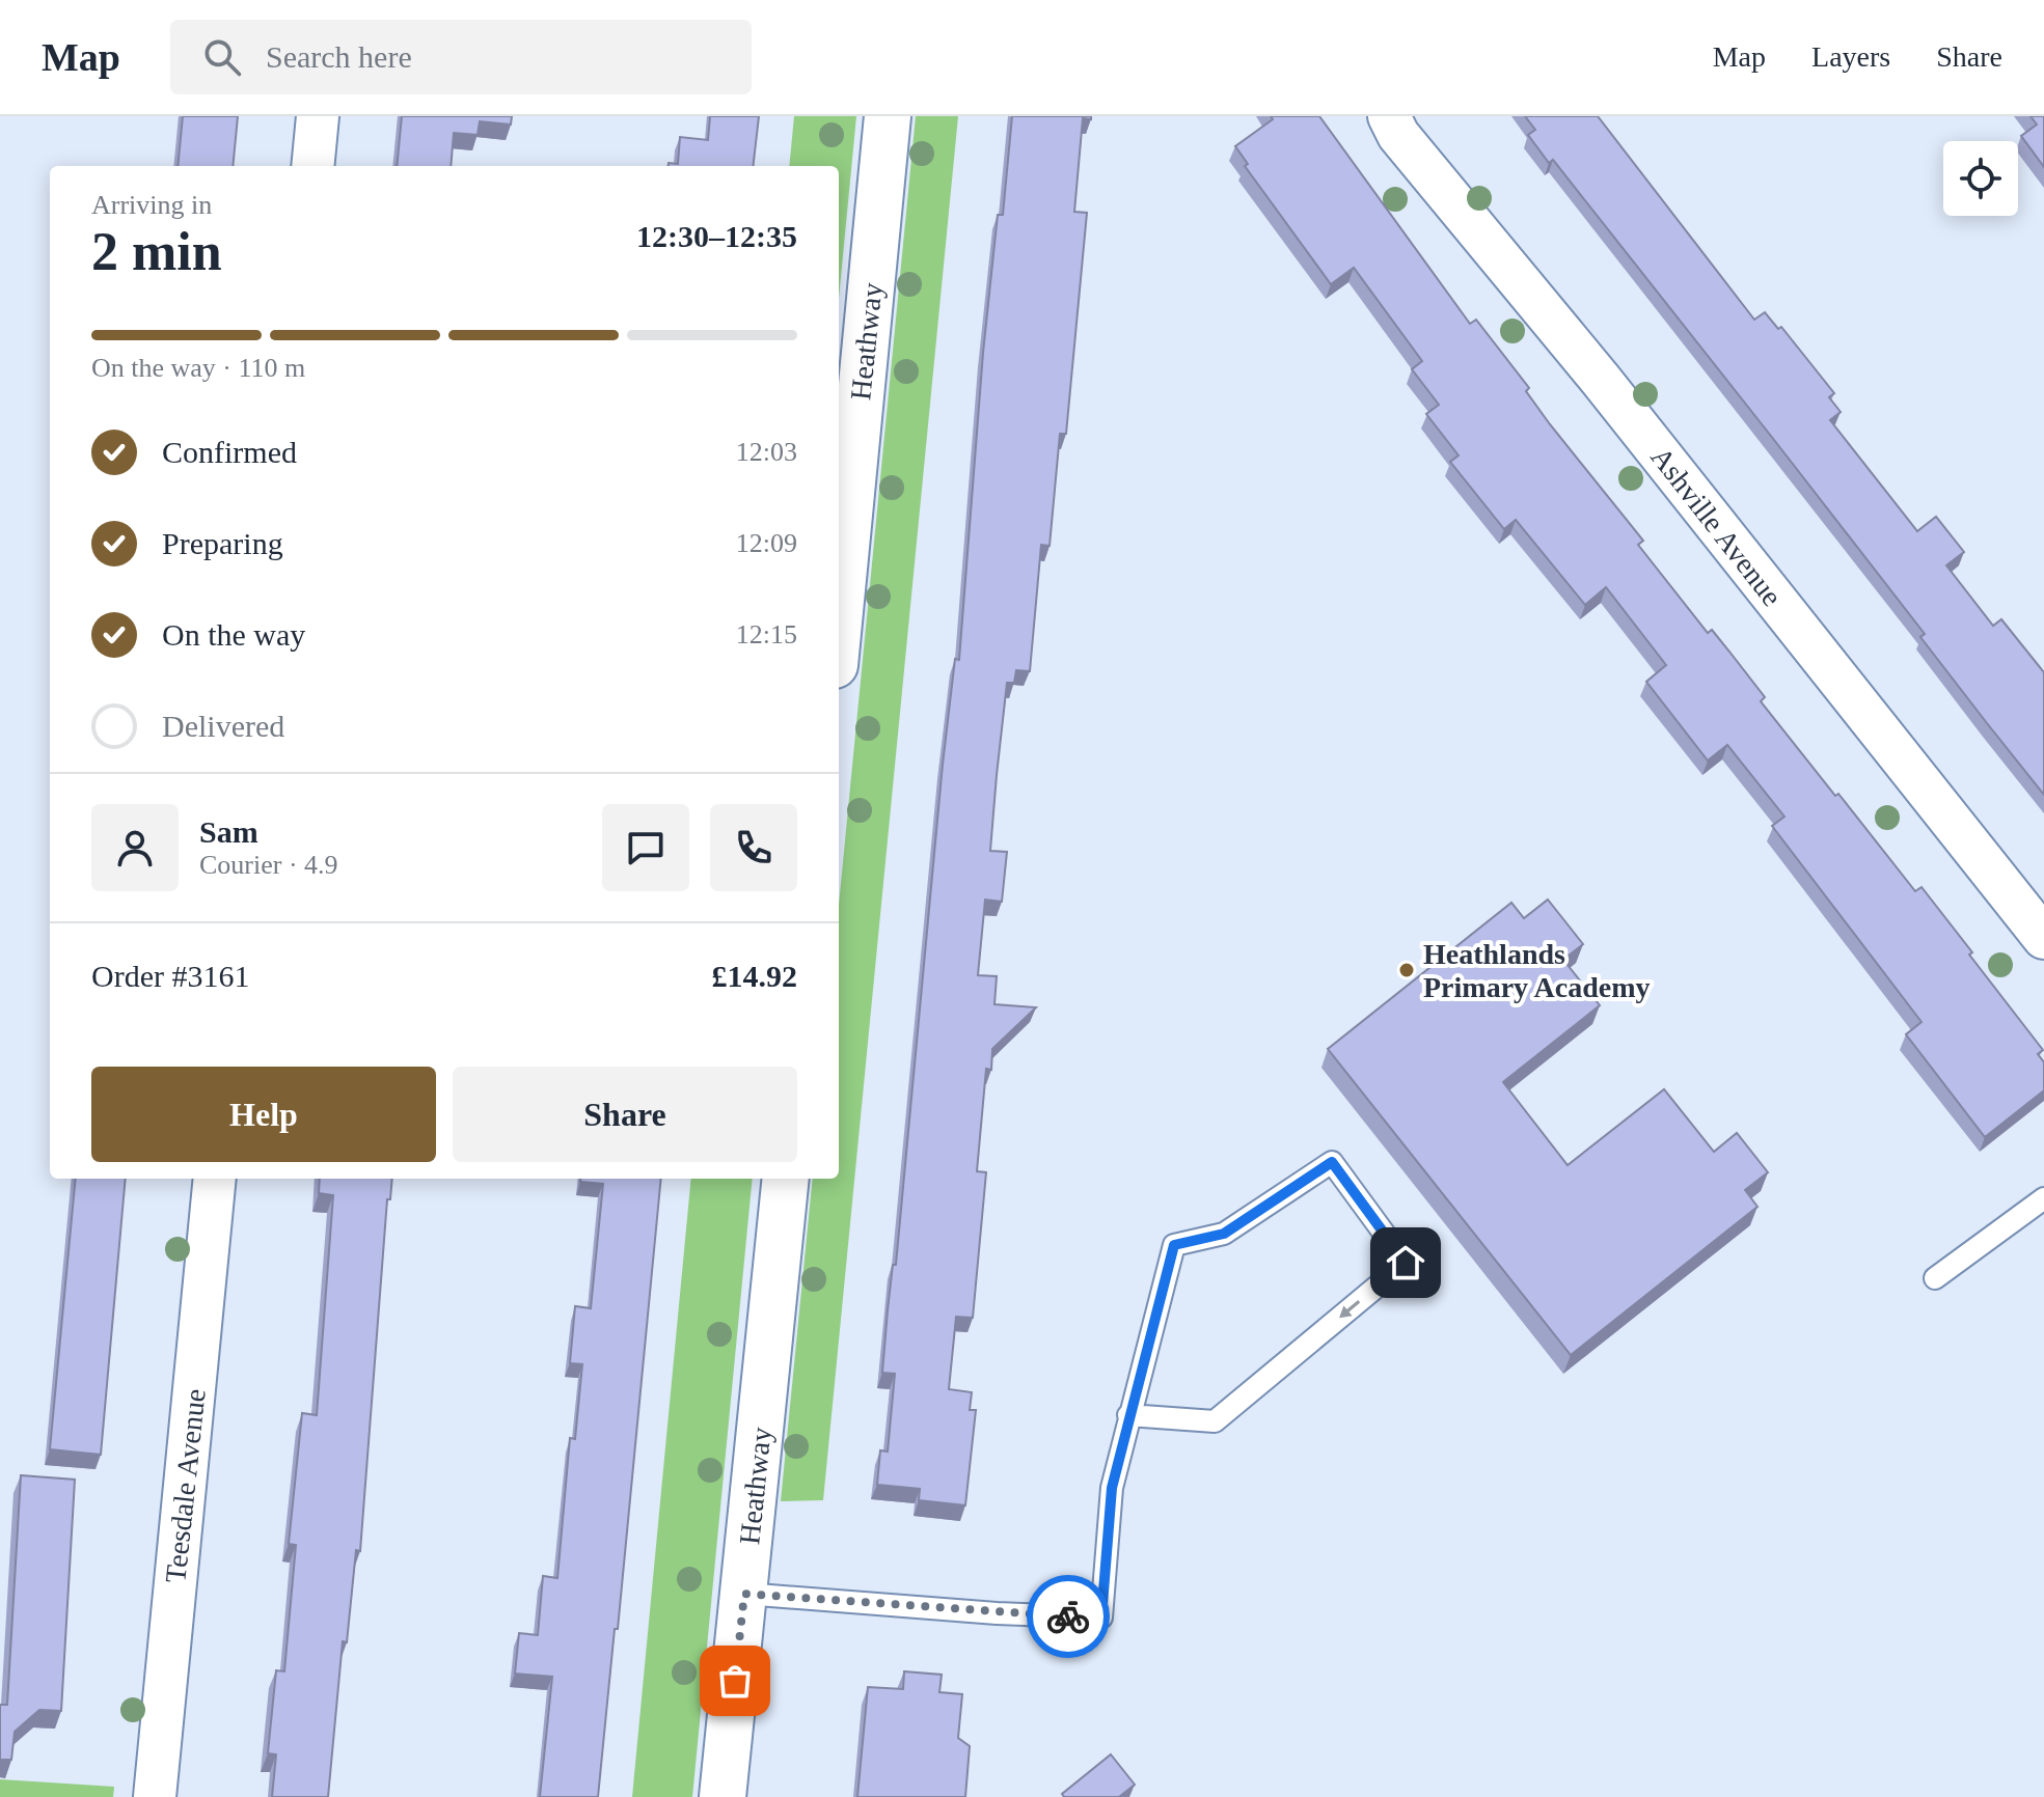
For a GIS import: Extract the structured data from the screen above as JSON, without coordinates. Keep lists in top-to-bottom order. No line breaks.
{"streets":{"street":["Heathway","Ashville Avenue","Teesdale Avenue"]},"places":["Heathlands Primary Academy"],"page":{"header":"Map","search":"Search here","nav":["Map","Layers","Share"],"heading":["2 min","Arriving in","12:30–12:35"],"panel":["Sam","Courier · 4.9","Order #3161","£14.92"],"bar":"On the way · 110 m","list":[["Confirmed","12:03"],["Preparing","12:09"],["On the way","12:15"],"Delivered"],"buttons":["Help","Share"]}}
